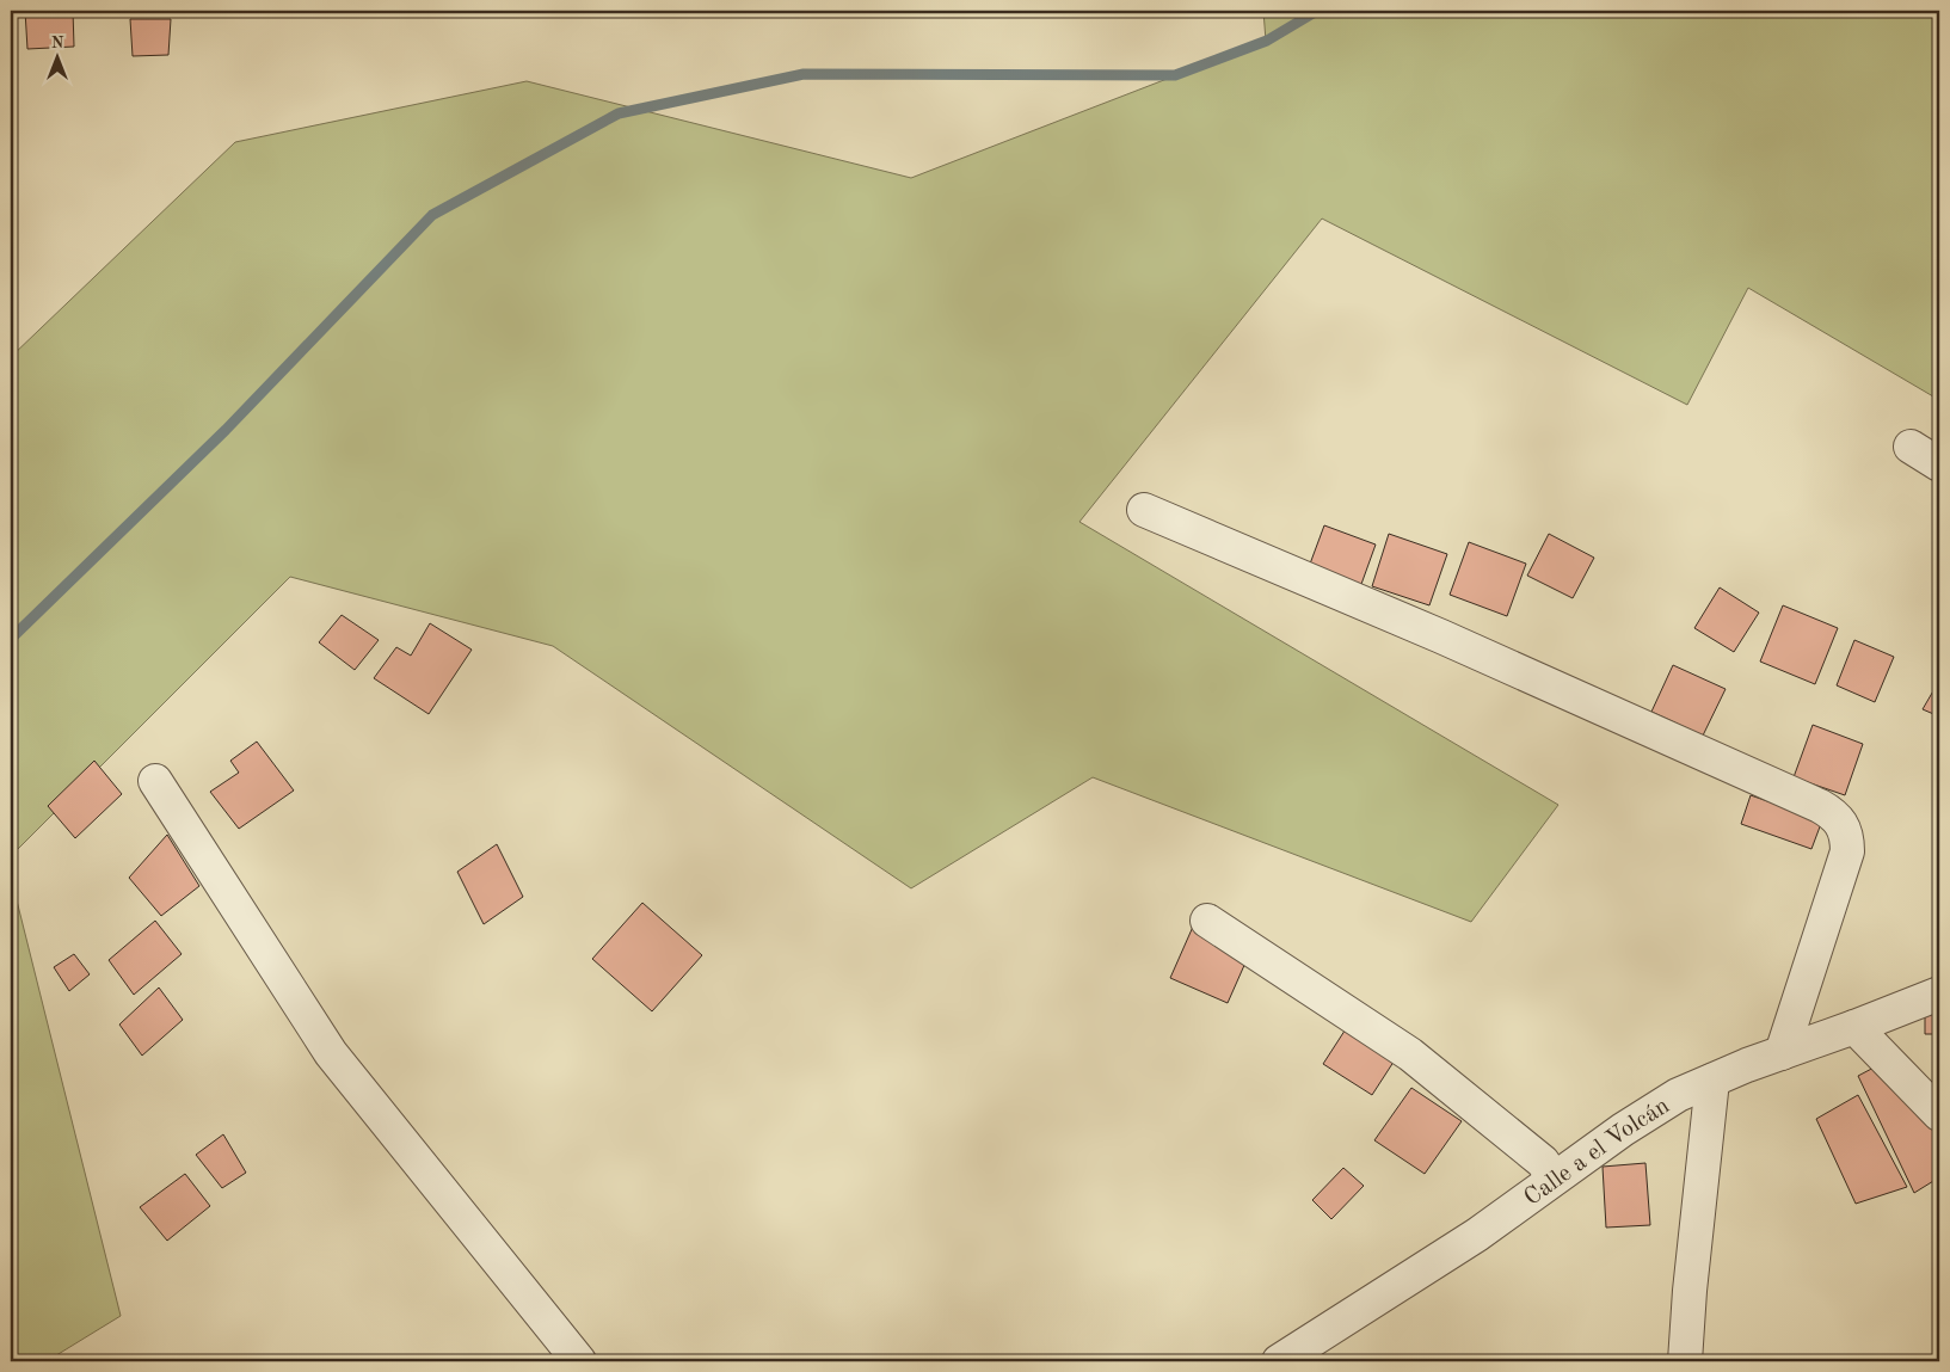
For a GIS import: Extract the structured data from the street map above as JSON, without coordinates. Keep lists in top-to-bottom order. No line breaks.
{"streets":{"street":["Calle a el Volcán"]},"north":"top"}
